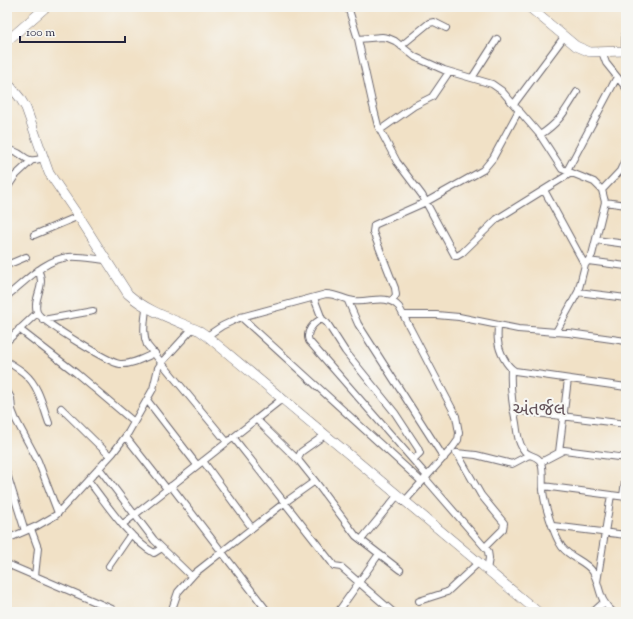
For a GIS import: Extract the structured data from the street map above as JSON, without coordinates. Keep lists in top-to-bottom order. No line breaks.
{"districts":["અંતર્જલ"],"scale_bar":"100 m"}
